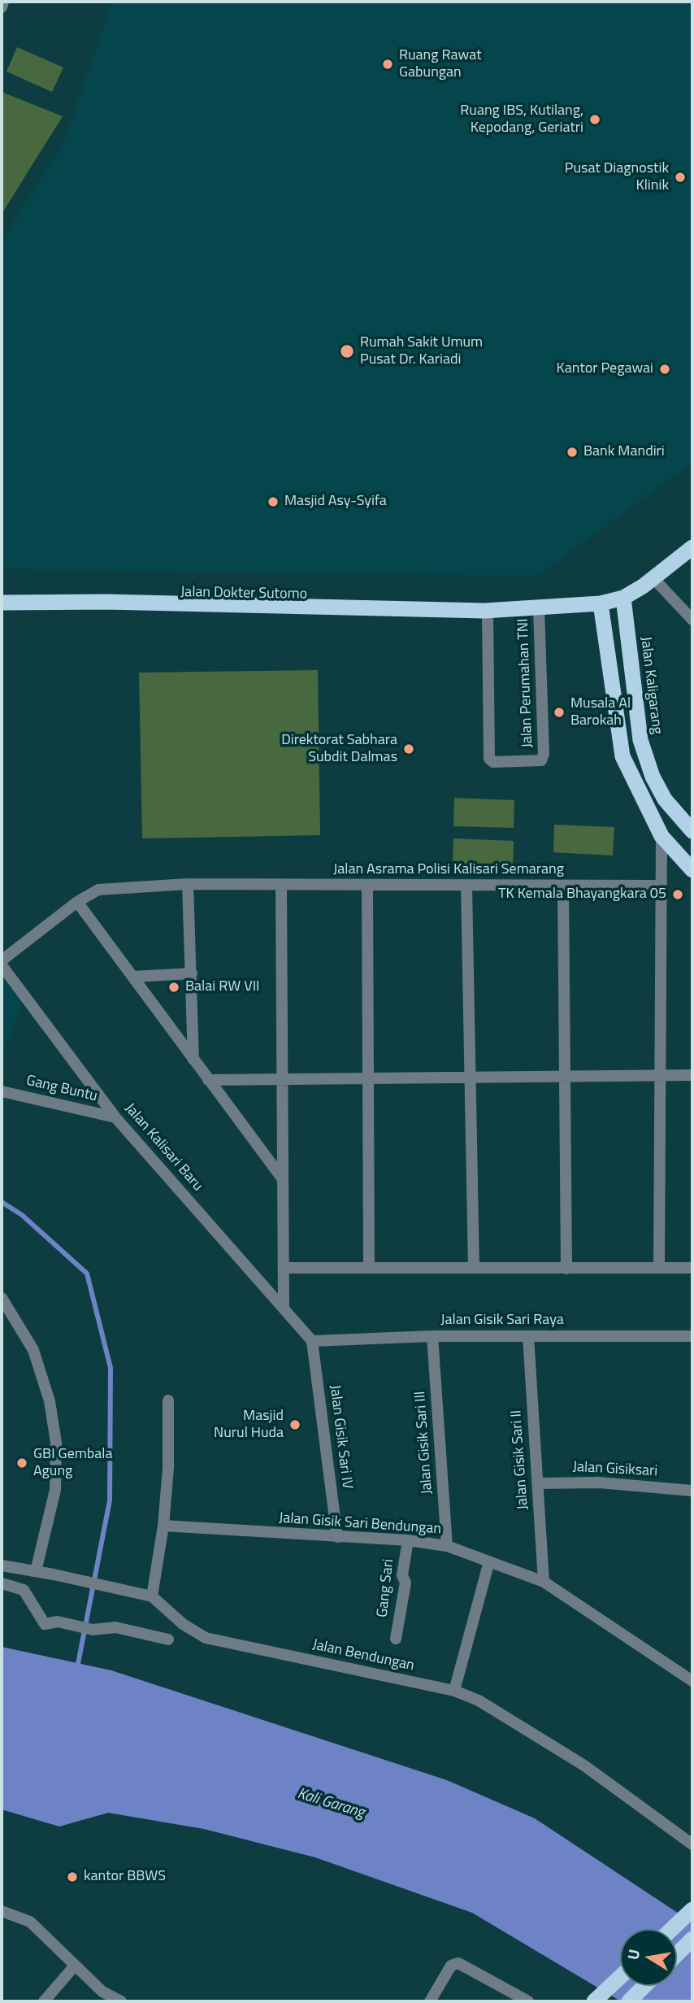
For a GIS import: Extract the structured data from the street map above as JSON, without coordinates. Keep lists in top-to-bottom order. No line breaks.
{"streets":{"highway":["Jalan Dokter Sutomo","Jalan Kaligarang"],"street":["Jalan Perumahan TNI","Jalan Asrama Polisi Kalisari Semarang","Gang Buntu","Jalan Kalisari Baru","Jalan Gisik Sari Raya","Jalan Gisik Sari IV","Jalan Gisik Sari III","Jalan Gisik Sari II","Jalan Gisiksari","Jalan Gisik Sari Bendungan","Gang Sari","Jalan Bendungan"]},"crossings":[["Jalan Dokter Sutomo","Jalan Perumahan TNI"],["Jalan Dokter Sutomo","Jalan Kaligarang"],["Gang Buntu","Jalan Kalisari Baru"],["Jalan Kalisari Baru","Jalan Gisik Sari Raya"],["Jalan Kalisari Baru","Jalan Gisik Sari IV"],["Jalan Gisik Sari Raya","Jalan Gisik Sari IV"],["Jalan Gisik Sari Raya","Jalan Gisik Sari III"],["Jalan Gisik Sari Raya","Jalan Gisik Sari II"],["Jalan Gisik Sari IV","Jalan Gisik Sari Bendungan"],["Jalan Gisik Sari III","Jalan Gisik Sari Bendungan"],["Jalan Gisik Sari II","Jalan Gisiksari"],["Jalan Gisik Sari II","Jalan Gisik Sari Bendungan"],["Jalan Gisik Sari Bendungan","Gang Sari"]],"water":["Kali Garang"],"places":["Ruang Rawat Gabungan","Ruang IBS, Kutilang, Kepodang, Geriatri","Pusat Diagnostik Klinik","Rumah Sakit Umum Pusat Dr. Kariadi","Kantor Pegawai","Bank Mandiri","Masjid Asy-Syifa","Musala Al Barokah","Direktorat Sabhara Subdit Dalmas","TK Kemala Bhayangkara 05","Balai RW VII","Masjid Nurul Huda","GBI Gembala Agung","kantor BBWS"],"north":"left"}
